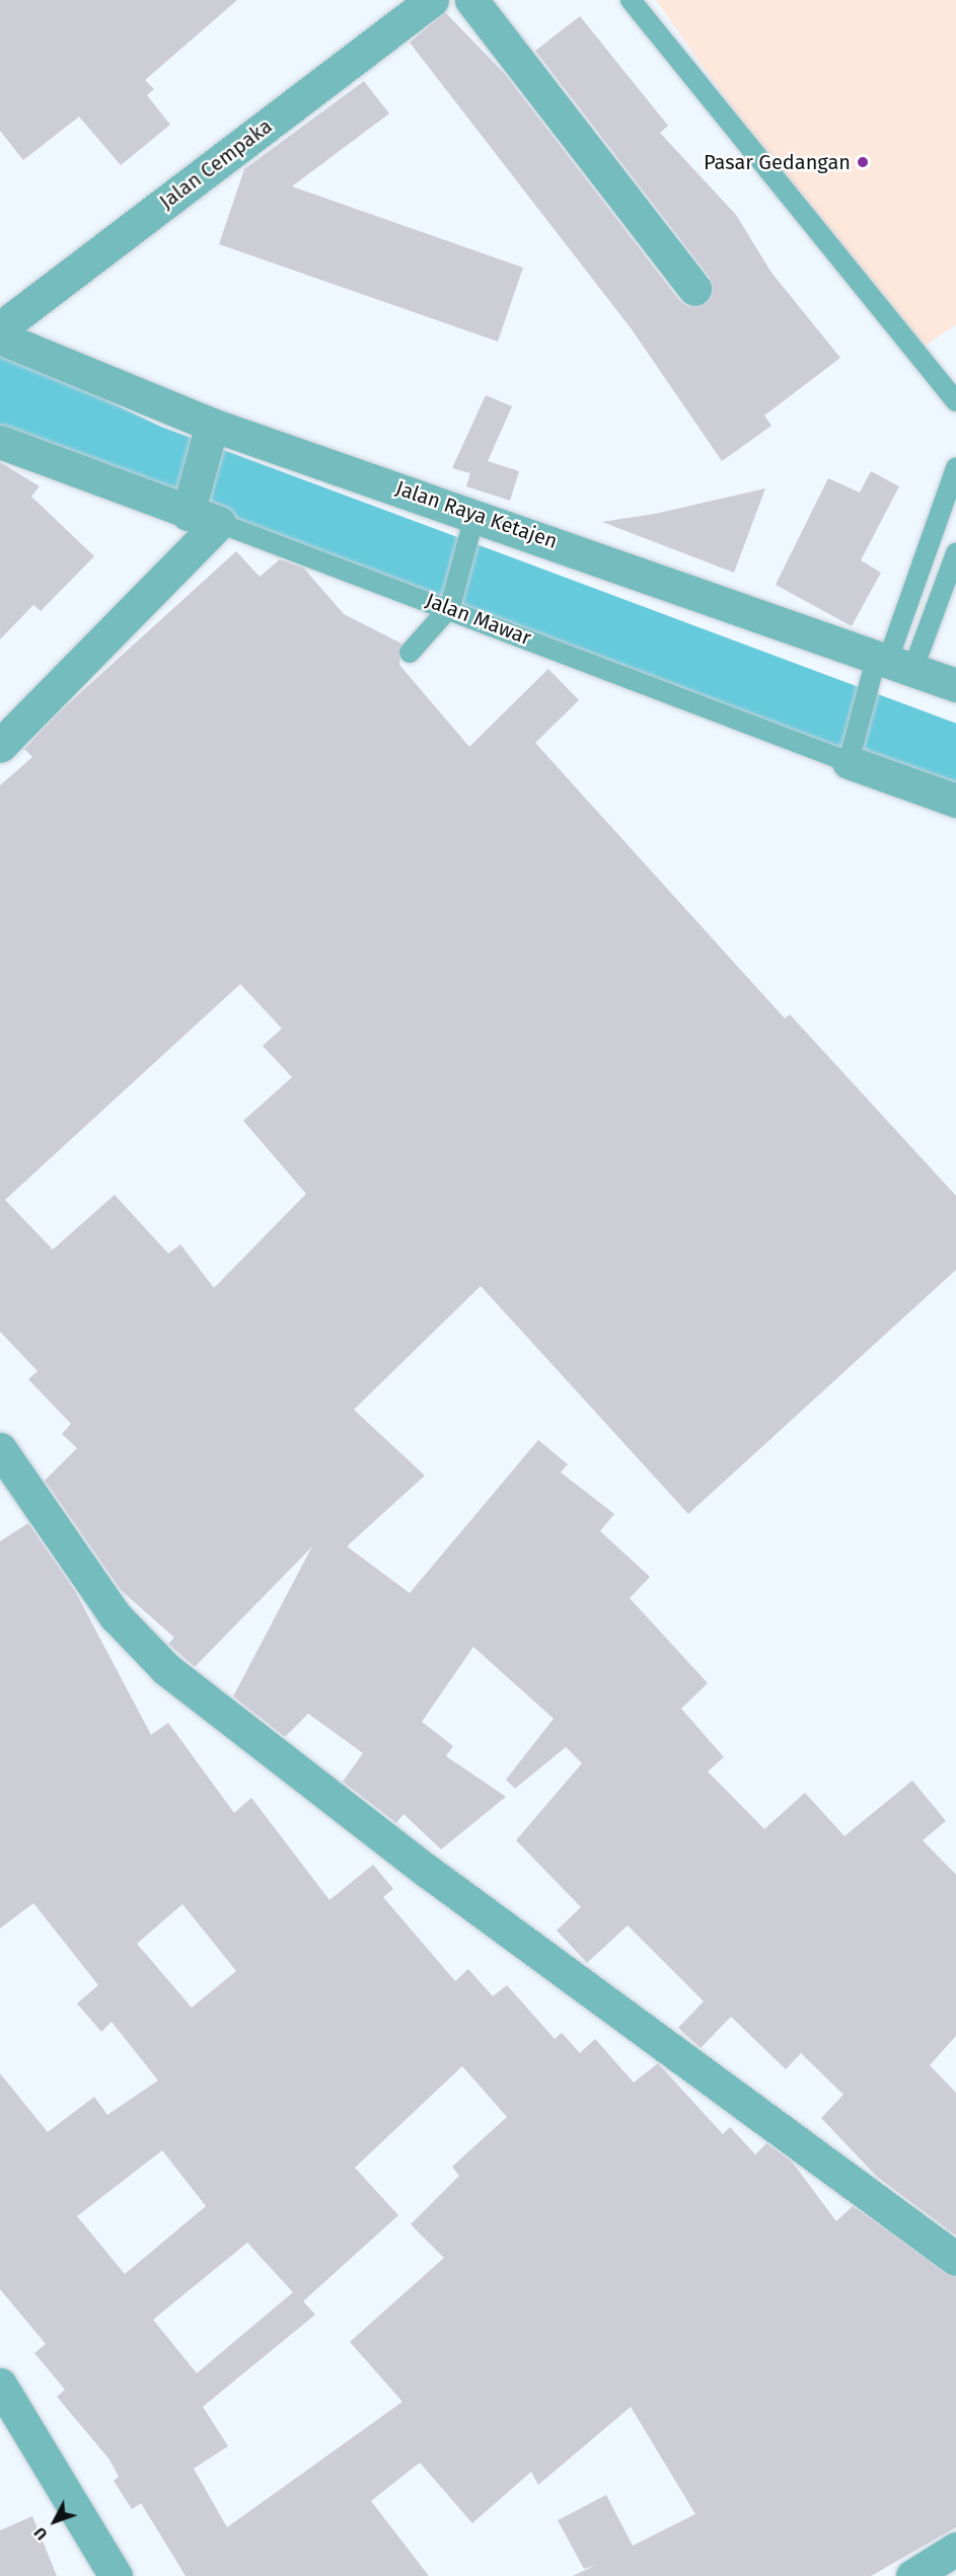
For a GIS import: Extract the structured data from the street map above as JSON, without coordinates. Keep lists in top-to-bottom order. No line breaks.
{"streets":{"street":["Jalan Cempaka","Jalan Raya Ketajen","Jalan Mawar"]},"places":["Pasar Gedangan"],"north":"bottom left"}
